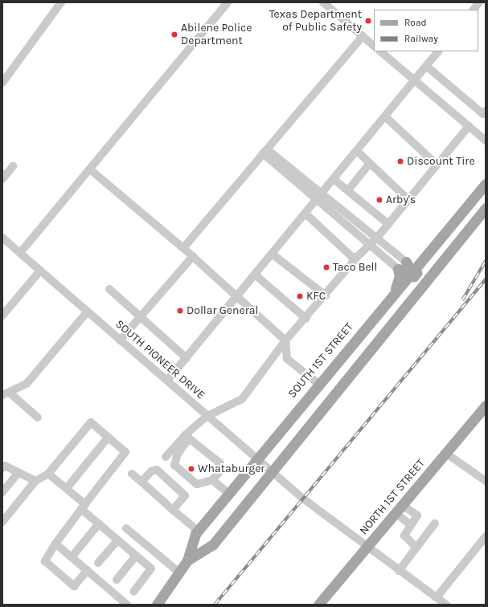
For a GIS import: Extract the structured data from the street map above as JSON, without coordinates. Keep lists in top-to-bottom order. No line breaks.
{"streets":{"main road":["SOUTH 1ST STREET","NORTH 1ST STREET"],"street":["SOUTH PIONEER DRIVE"]},"crossings":[["SOUTH PIONEER DRIVE","SOUTH 1ST STREET"],["SOUTH PIONEER DRIVE","NORTH 1ST STREET"]],"places":["Texas Department of Public Safety","Abilene Police Department","Discount Tire","Arby's","Taco Bell","KFC","Dollar General","Whataburger"],"legend":["Road","Railway"]}
